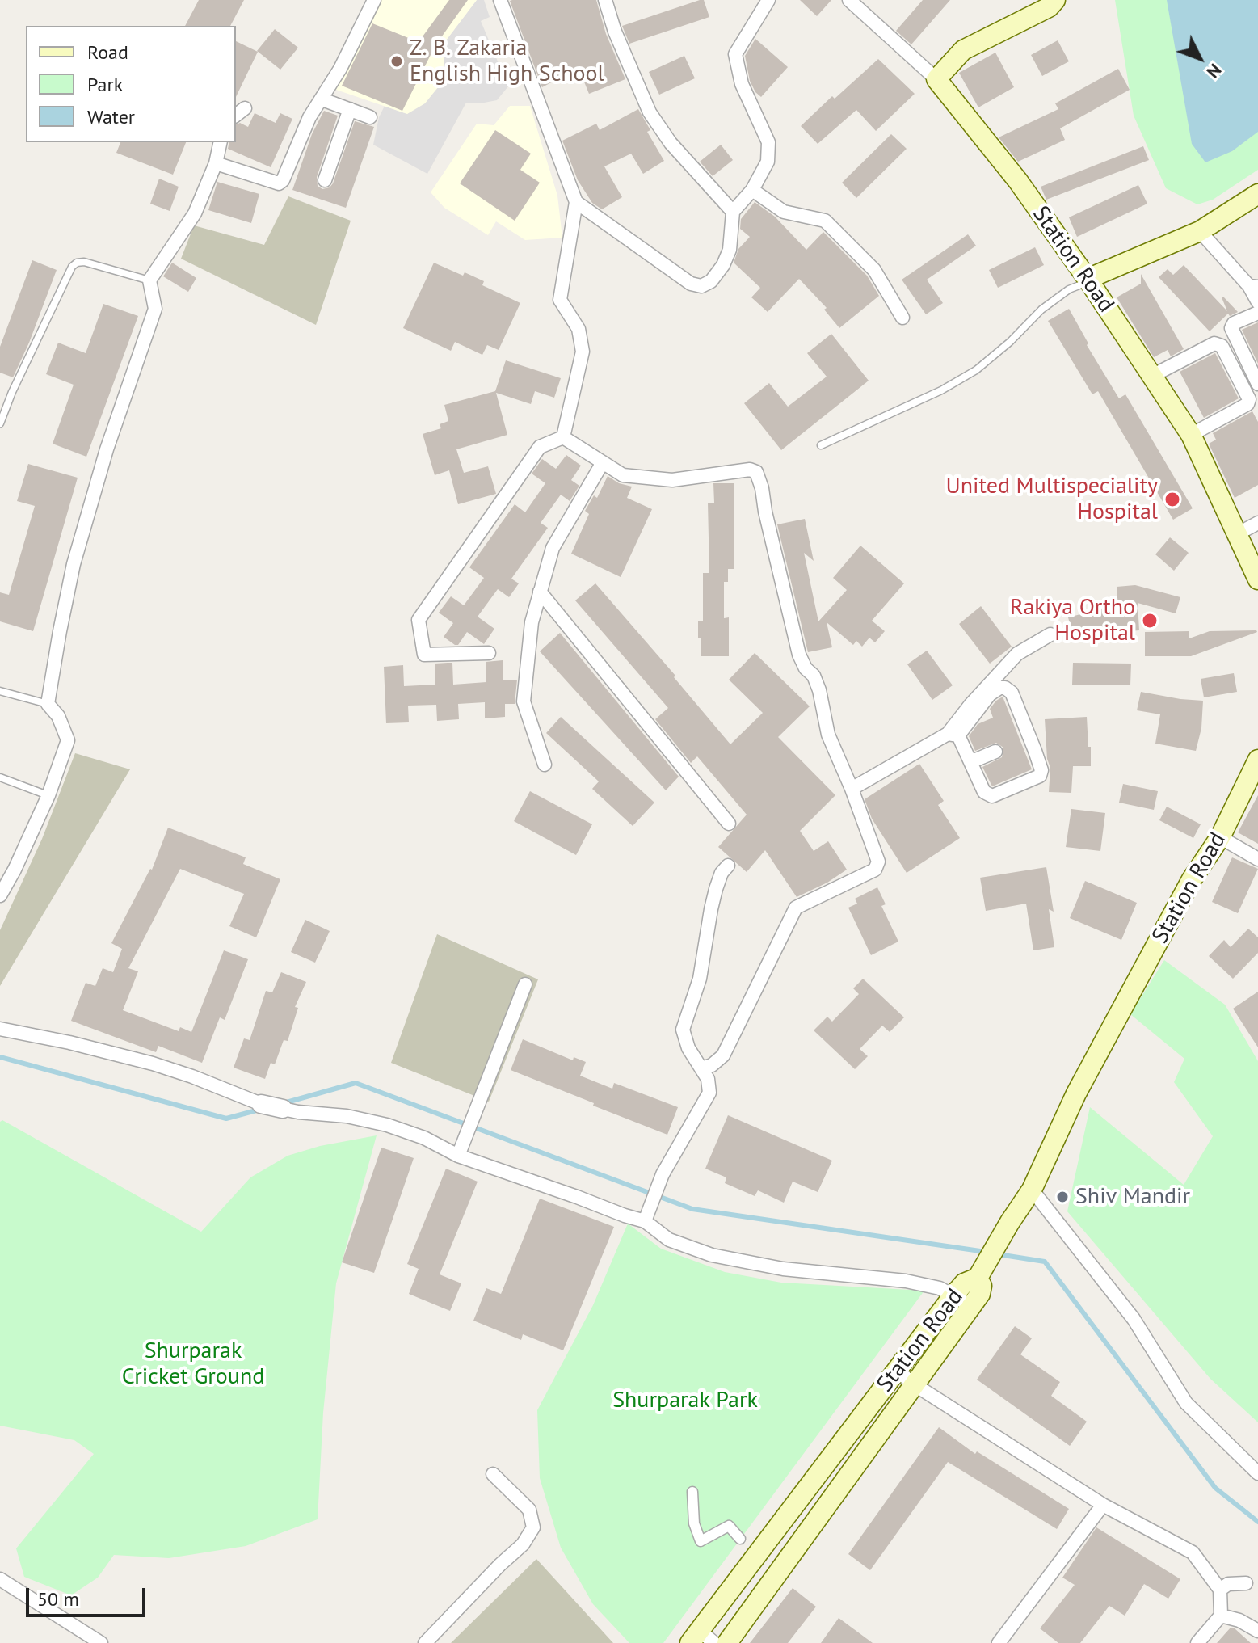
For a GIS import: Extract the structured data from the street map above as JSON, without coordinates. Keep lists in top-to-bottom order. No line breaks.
{"streets":{"main road":["Station Road"]},"parks":["Shurparak Cricket Ground","Shurparak Park"],"places":["Z. B. Zakaria English High School","United Multispeciality Hospital","Rakiya Ortho Hospital","Shiv Mandir"],"legend":["Road","Park","Water"],"scale_bar":"50 m","north":"bottom right"}
